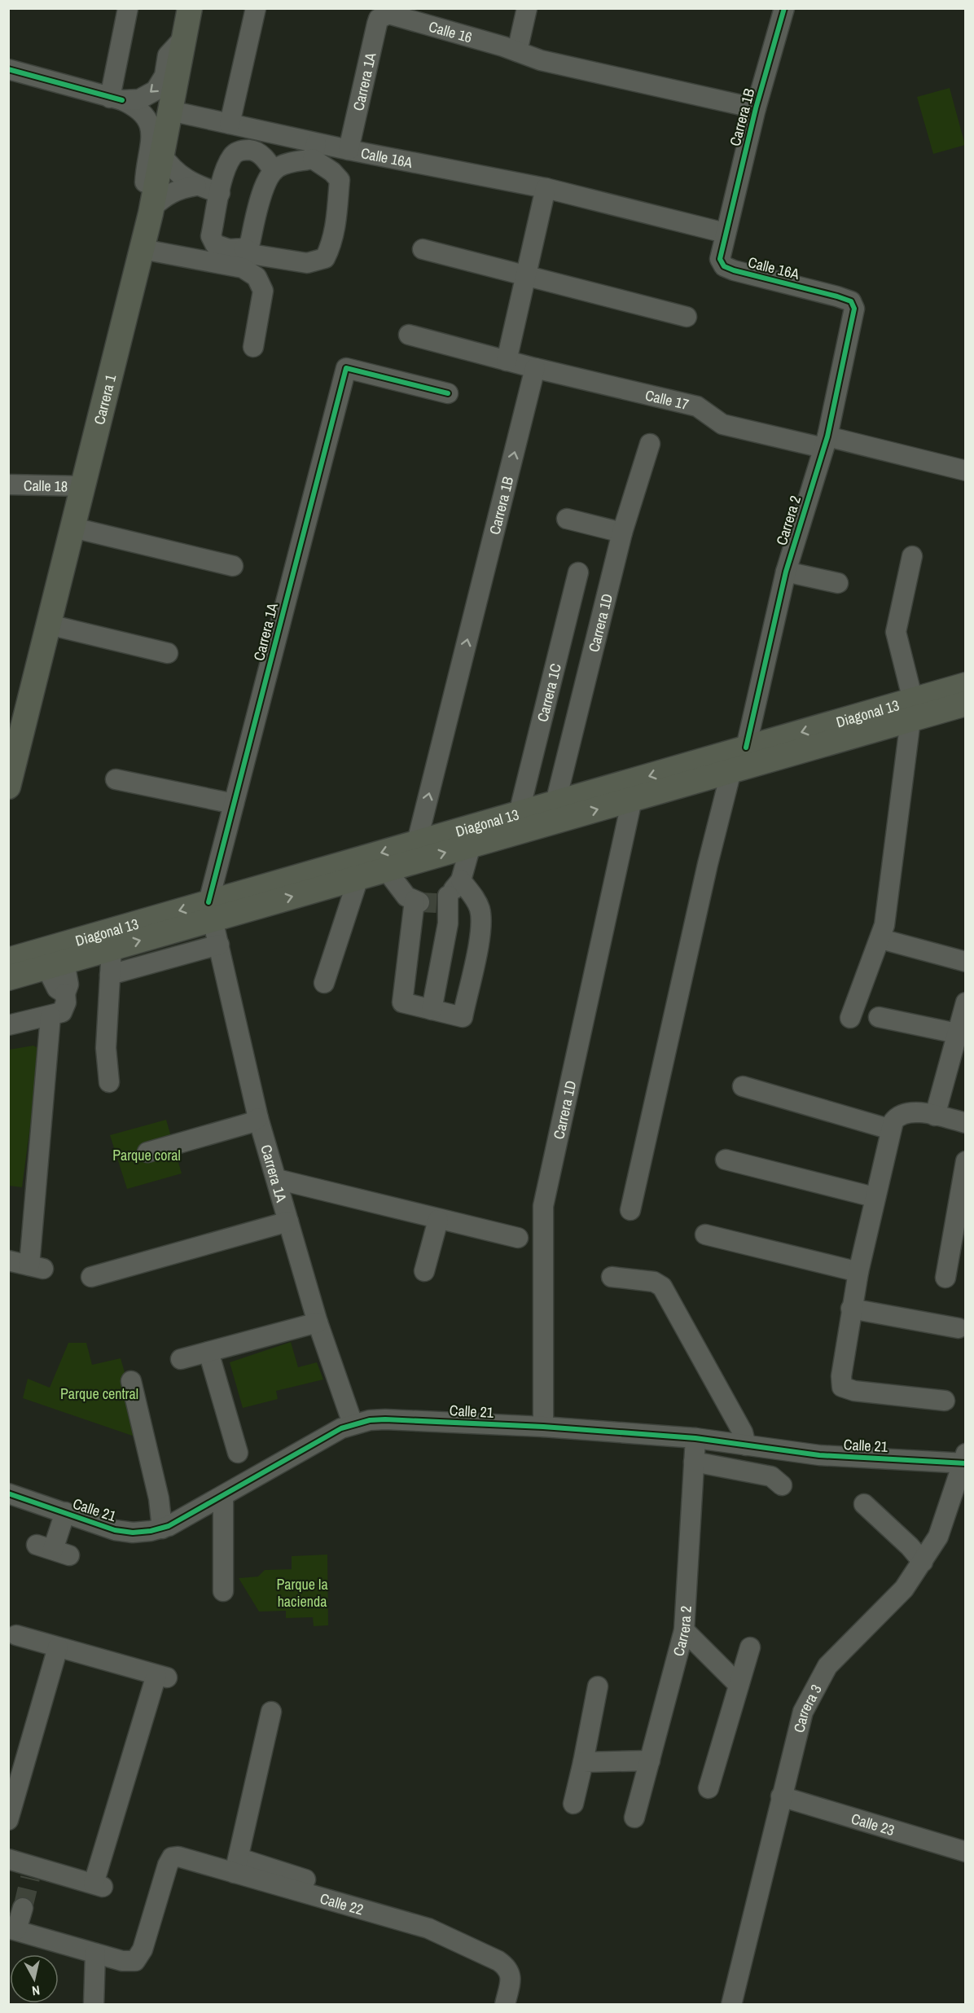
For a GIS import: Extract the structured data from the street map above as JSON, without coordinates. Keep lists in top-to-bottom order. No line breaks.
{"streets":{"main road":["Carrera 1","Diagonal 13"],"street":["Calle 16","Carrera 1A","Carrera 1B","Calle 16A","Calle 17","Calle 18","Carrera 2","Carrera 1D","Carrera 1C","Calle 21","Carrera 3","Calle 23","Calle 22"]},"crossings":[["Calle 16","Carrera 1A"],["Calle 16","Carrera 1B"],["Carrera 1A","Calle 16A"],["Carrera 1A","Diagonal 13"],["Carrera 1A","Calle 21"],["Carrera 1B","Calle 16A"],["Carrera 1B","Calle 17"],["Carrera 1B","Diagonal 13"],["Calle 16A","Carrera 1"],["Calle 16A","Carrera 2"],["Carrera 1","Calle 18"],["Calle 17","Carrera 2"],["Carrera 2","Diagonal 13"],["Carrera 2","Calle 21"],["Carrera 1D","Diagonal 13"],["Carrera 1D","Calle 21"],["Carrera 1C","Diagonal 13"],["Calle 21","Carrera 3"],["Carrera 3","Calle 23"]],"one_way":["Carrera 1B"],"parks":["Parque coral","Parque central","Parque la hacienda"],"north":"bottom"}
